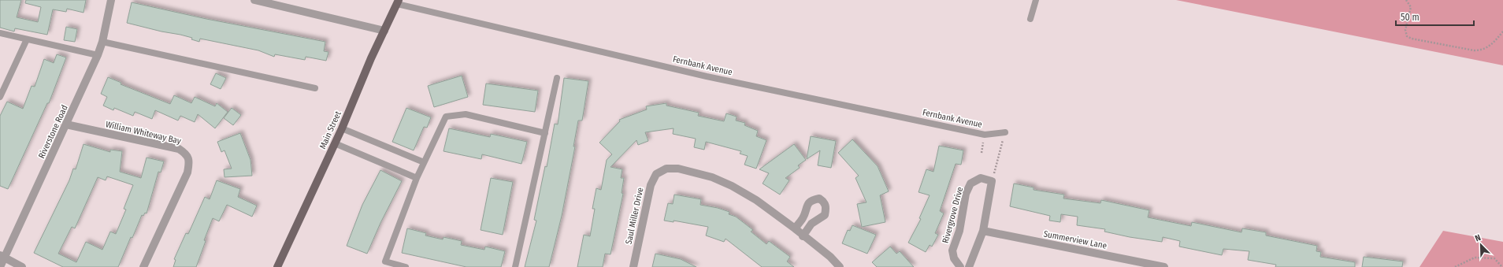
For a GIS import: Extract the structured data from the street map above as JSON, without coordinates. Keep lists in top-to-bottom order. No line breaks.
{"streets":{"main road":["Main Street"],"street":["Riverstone Road","William Whiteway Bay","Rivergrove Drive","Saul Miller Drive","Summerview Lane"],"lane":["Fernbank Avenue"]},"crossings":[["Fernbank Avenue","Main Street"],["Riverstone Road","William Whiteway Bay"]],"scale_bar":"50 m","north":"top left"}
